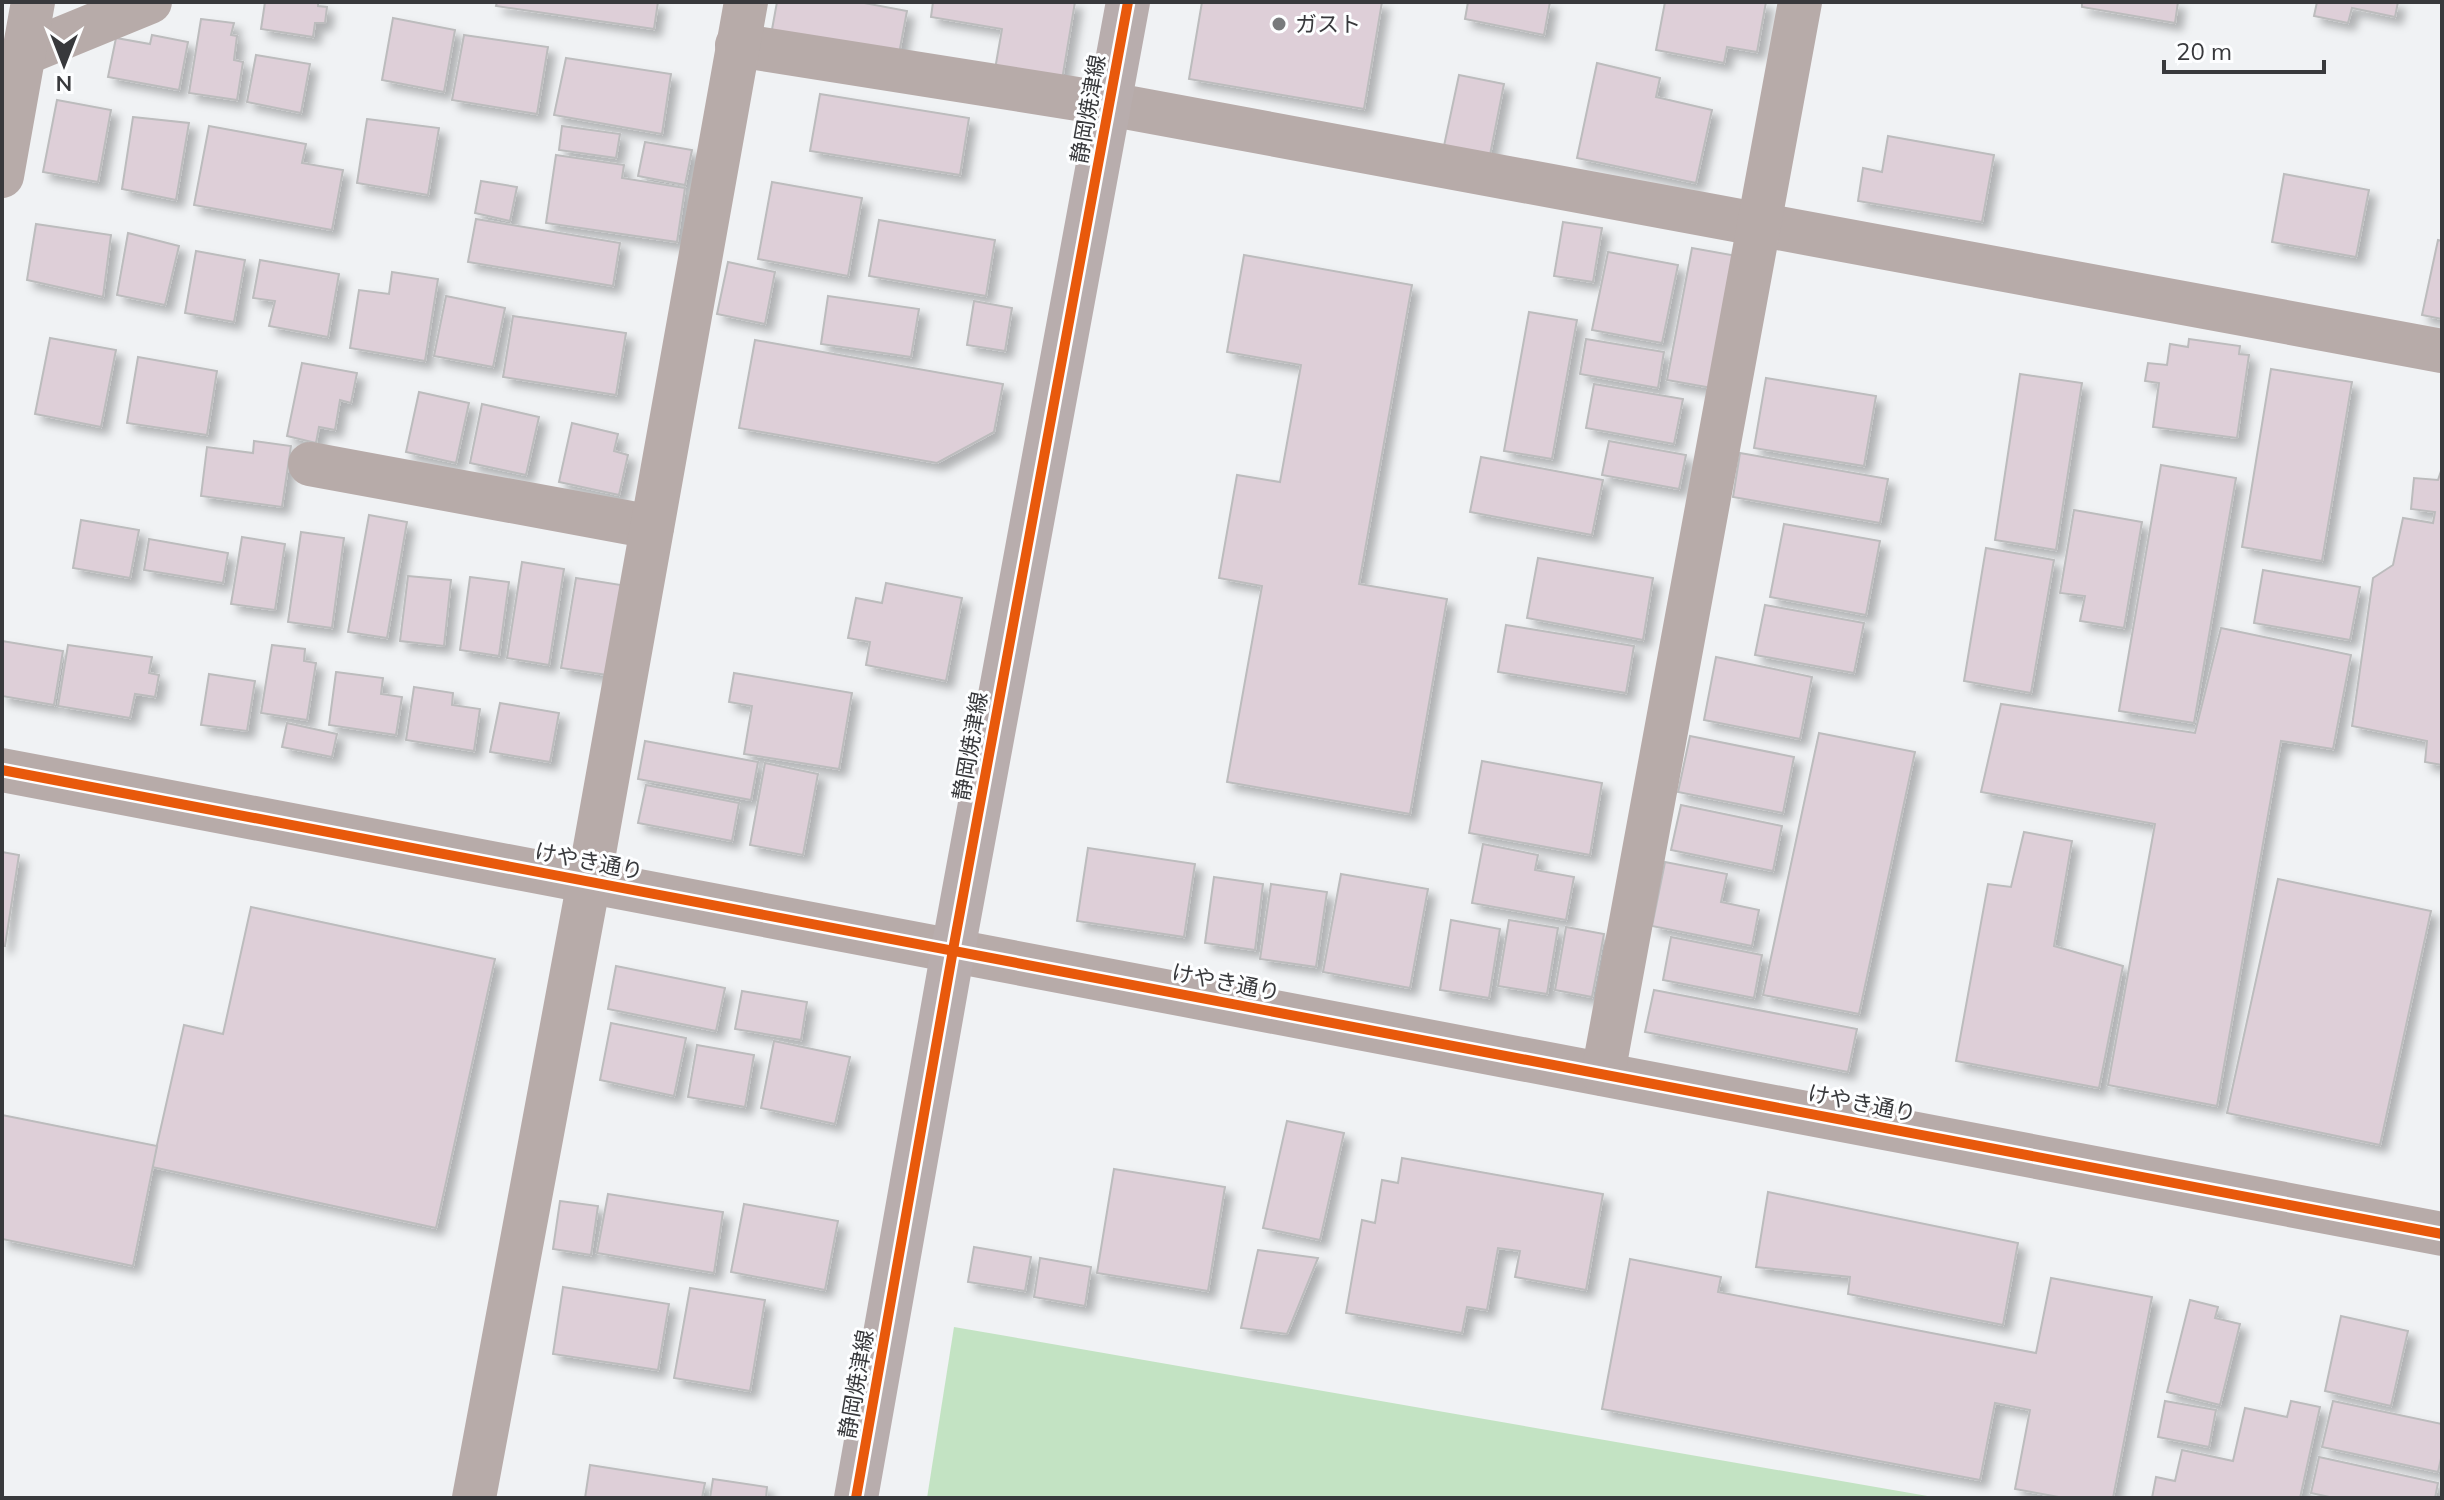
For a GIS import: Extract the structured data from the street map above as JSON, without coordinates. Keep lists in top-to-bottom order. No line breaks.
{"streets":{"main road":["静岡焼津線"],"street":["けやき通り"]},"crossings":[["静岡焼津線","けやき通り"]],"places":["ガスト"],"scale_bar":"20 m","north":"bottom"}
